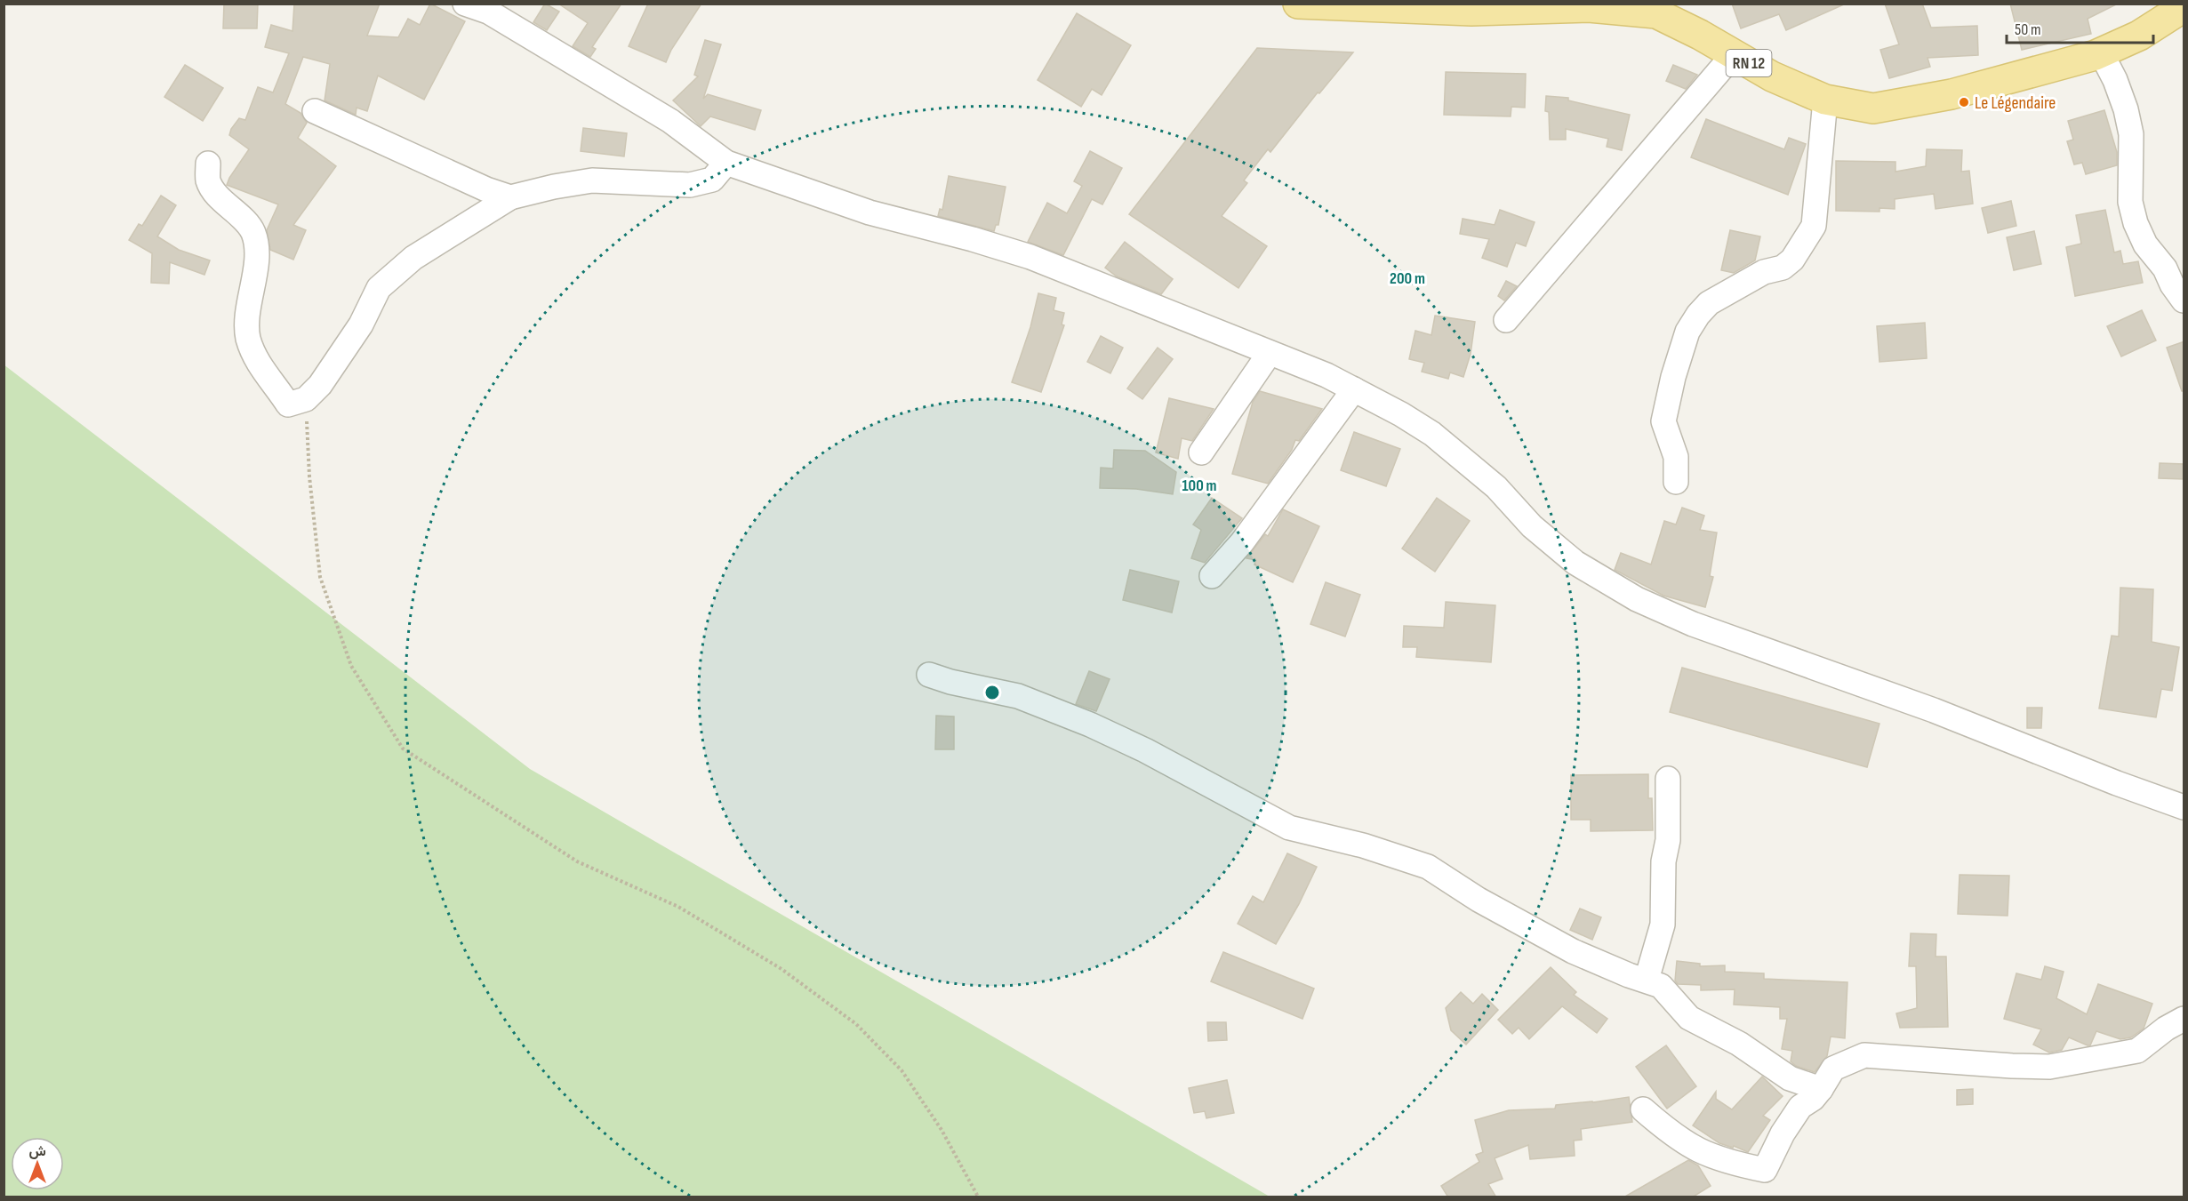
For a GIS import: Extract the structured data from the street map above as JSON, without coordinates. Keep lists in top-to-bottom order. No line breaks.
{"streets":{"main road":["RN 12"]},"places":["Le Légendaire"],"scale_bar":"50 m","north":"top","rings":["200 m","100 m"]}
